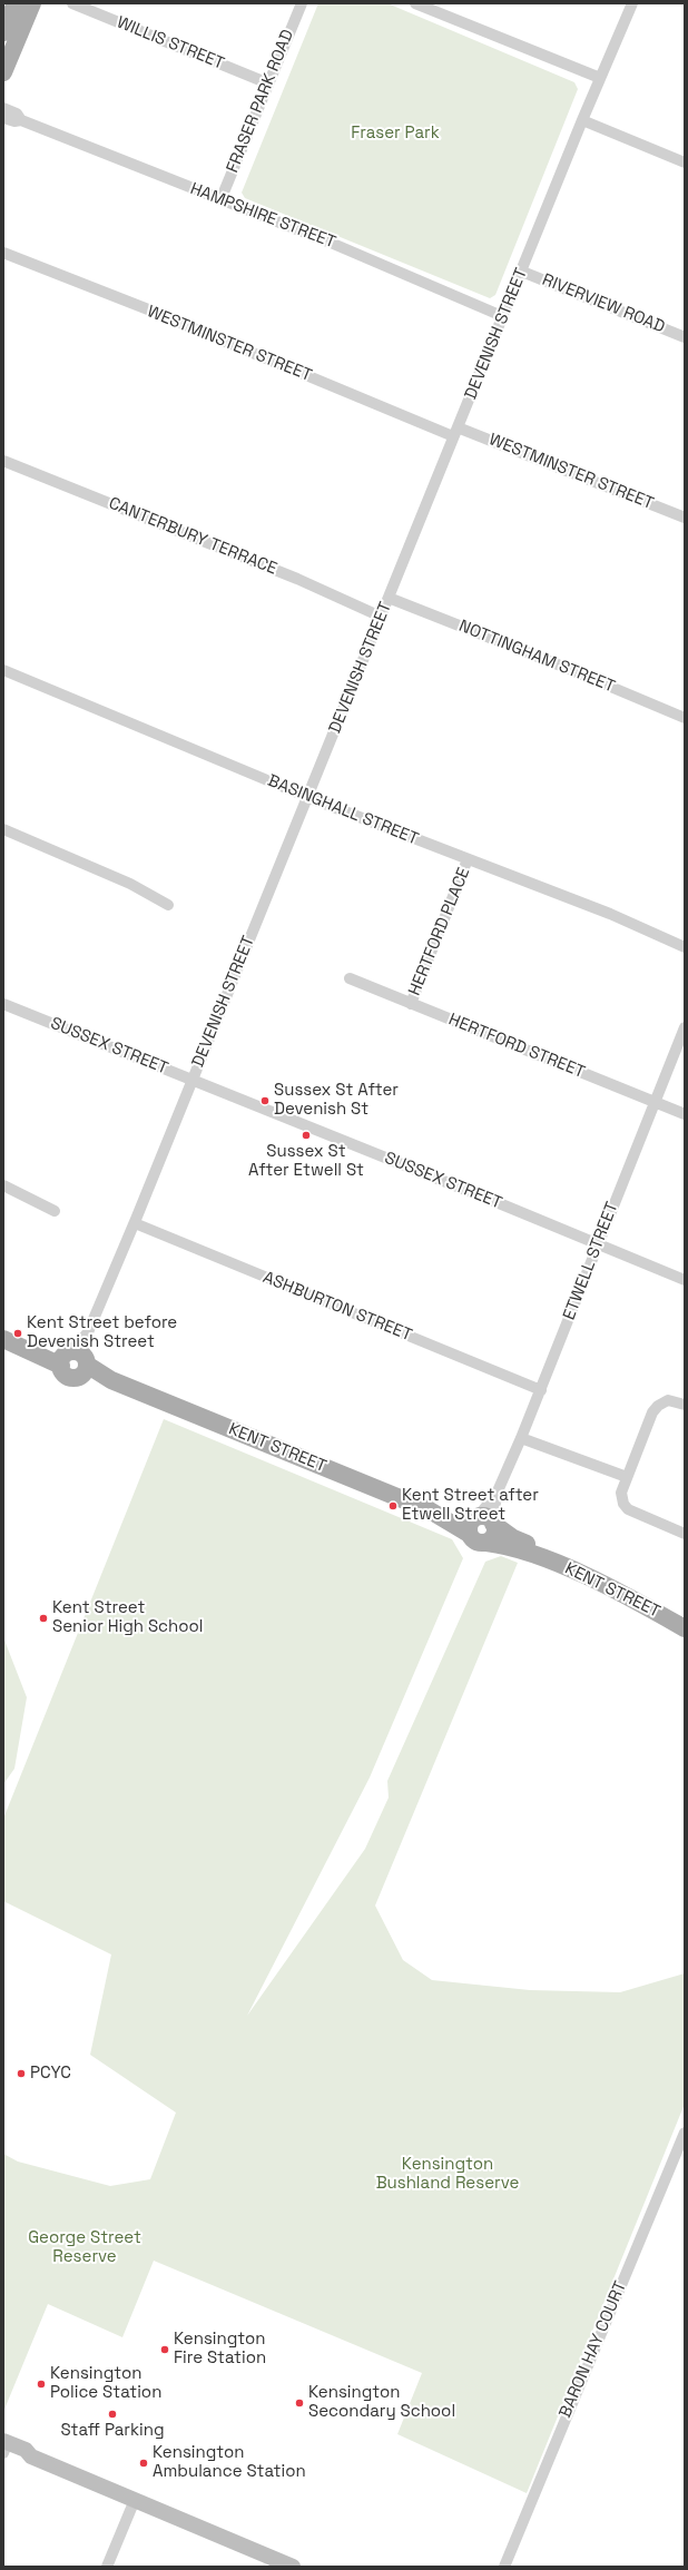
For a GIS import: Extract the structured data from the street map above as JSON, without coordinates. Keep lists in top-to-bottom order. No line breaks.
{"streets":{"main road":["KENT STREET"],"street":["WILLIS STREET","FRASER PARK ROAD","HAMPSHIRE STREET","RIVERVIEW ROAD","DEVENISH STREET","WESTMINSTER STREET","CANTERBURY TERRACE","NOTTINGHAM STREET","BASINGHALL STREET","HERTFORD PLACE","SUSSEX STREET","HERTFORD STREET","ETWELL STREET","ASHBURTON STREET","BARON HAY COURT"]},"crossings":[["WILLIS STREET","FRASER PARK ROAD"],["FRASER PARK ROAD","HAMPSHIRE STREET"],["HAMPSHIRE STREET","DEVENISH STREET"],["RIVERVIEW ROAD","DEVENISH STREET"],["DEVENISH STREET","WESTMINSTER STREET"],["DEVENISH STREET","CANTERBURY TERRACE"],["DEVENISH STREET","NOTTINGHAM STREET"],["DEVENISH STREET","BASINGHALL STREET"],["DEVENISH STREET","SUSSEX STREET"],["DEVENISH STREET","ASHBURTON STREET"],["DEVENISH STREET","KENT STREET"],["BASINGHALL STREET","HERTFORD PLACE"],["HERTFORD PLACE","HERTFORD STREET"],["SUSSEX STREET","ETWELL STREET"],["HERTFORD STREET","ETWELL STREET"],["ETWELL STREET","ASHBURTON STREET"],["ETWELL STREET","KENT STREET"]],"parks":["Fraser Park","Kensington Bushland Reserve","George Street Reserve"],"places":["Sussex St After Devenish St","Sussex St After Etwell St","Kent Street before Devenish Street","Kent Street after Etwell Street","Kent Street Senior High School","PCYC","Kensington Fire Station","Kensington Police Station","Kensington Secondary School","Staff Parking","Kensington Ambulance Station"]}
